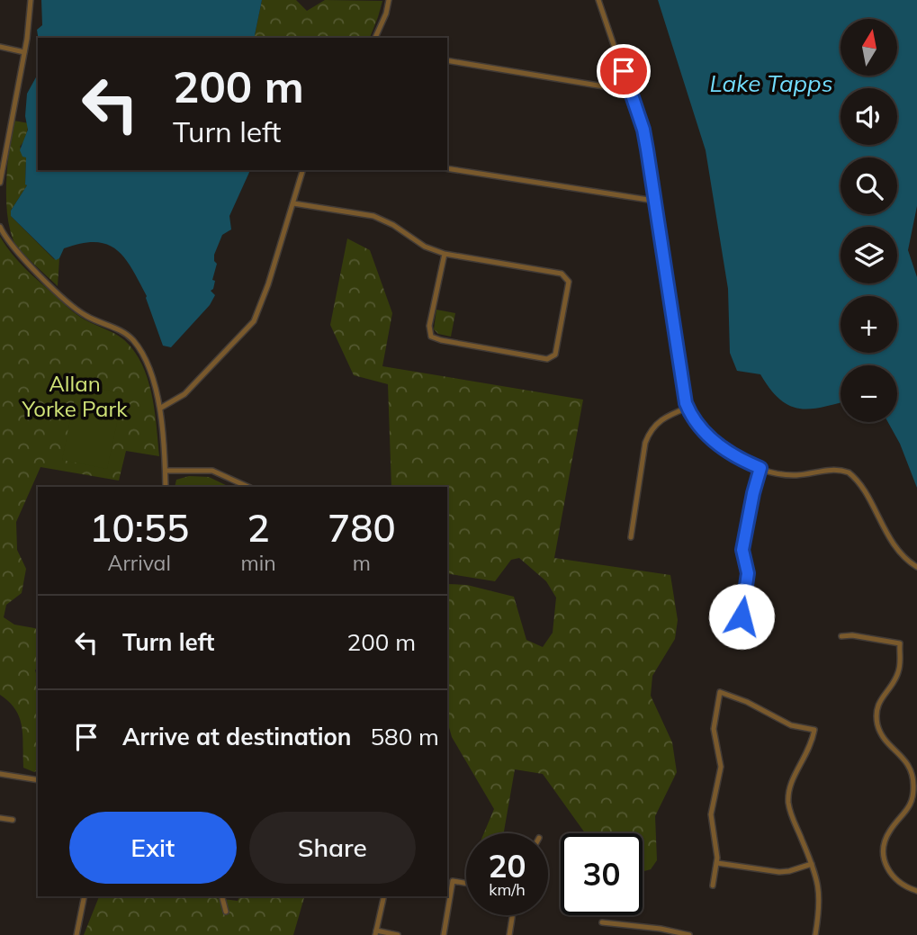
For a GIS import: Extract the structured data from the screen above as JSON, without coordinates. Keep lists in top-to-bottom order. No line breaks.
{"water":["Lake Tapps"],"parks":["Allan Yorke Park"],"north":"top","page":{"map_buttons":["+","−"],"turn":["200 m","Turn left"],"eta":["10:55","Arrival","2","min","780","m"],"list":[{"name":"Turn left","value":"200 m"},{"name":"Arrive at destination","value":"580 m"}],"buttons":["Exit","Share"],"speed":"20 km/h","limit":"30"}}
